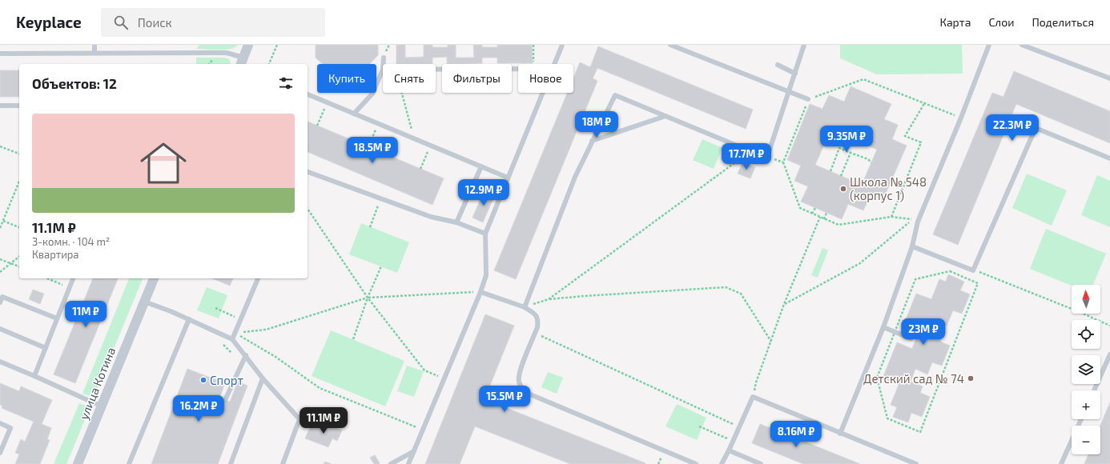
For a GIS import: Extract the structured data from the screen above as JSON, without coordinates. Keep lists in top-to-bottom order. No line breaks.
{"streets":{"street":["улица Котина"]},"places":["Школа № 548 (корпус 1)","Детский сад № 74","Спорт"],"north":"top","page":{"header":"Keyplace","search":"Поиск","nav":["Карта","Слои","Поделиться"],"chip":["Купить","Снять","Фильтры","Новое"],"heading":"Объектов: 12","list":[{"name":"11.1M ₽","note":"3-комн. · 104 m² · Квартира"}],"price":["18M ₽","22.3M ₽","9.35M ₽","18.5M ₽","17.7M ₽","12.9M ₽","11M ₽","23M ₽","15.5M ₽","16.2M ₽","11.1M ₽","8.16M ₽"],"map_buttons":["+","−"]}}
